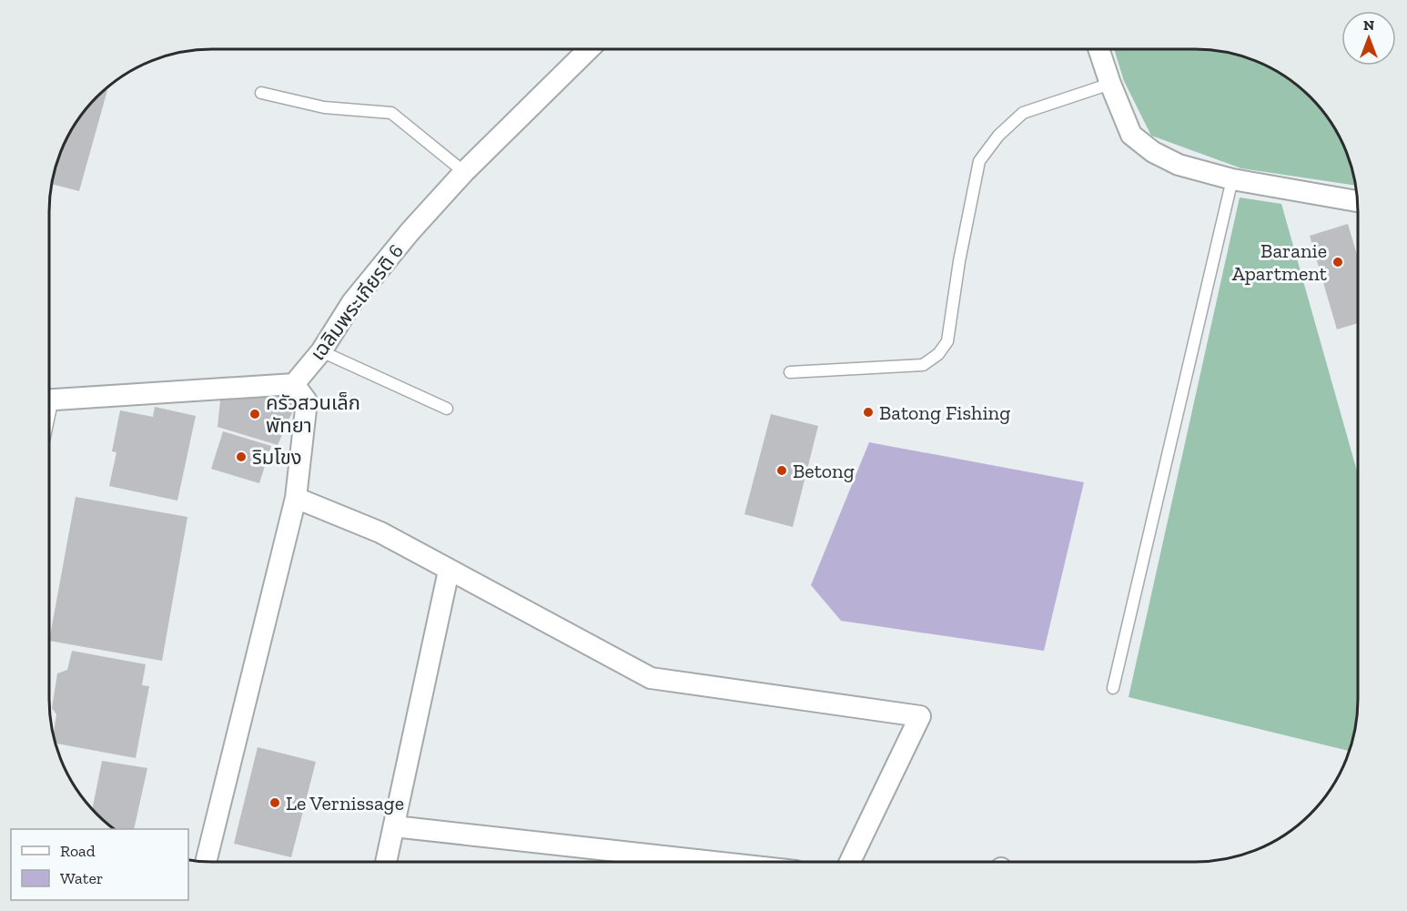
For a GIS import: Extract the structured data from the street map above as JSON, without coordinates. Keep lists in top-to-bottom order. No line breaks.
{"streets":{"street":["เฉลิมพระเกียรติ 6"]},"places":["Baranie Apartment","Batong Fishing","ครัวสวนเล็ก พัทยา","ริมโขง","Betong","Le Vernissage"],"legend":["Road","Water"],"north":"top"}
